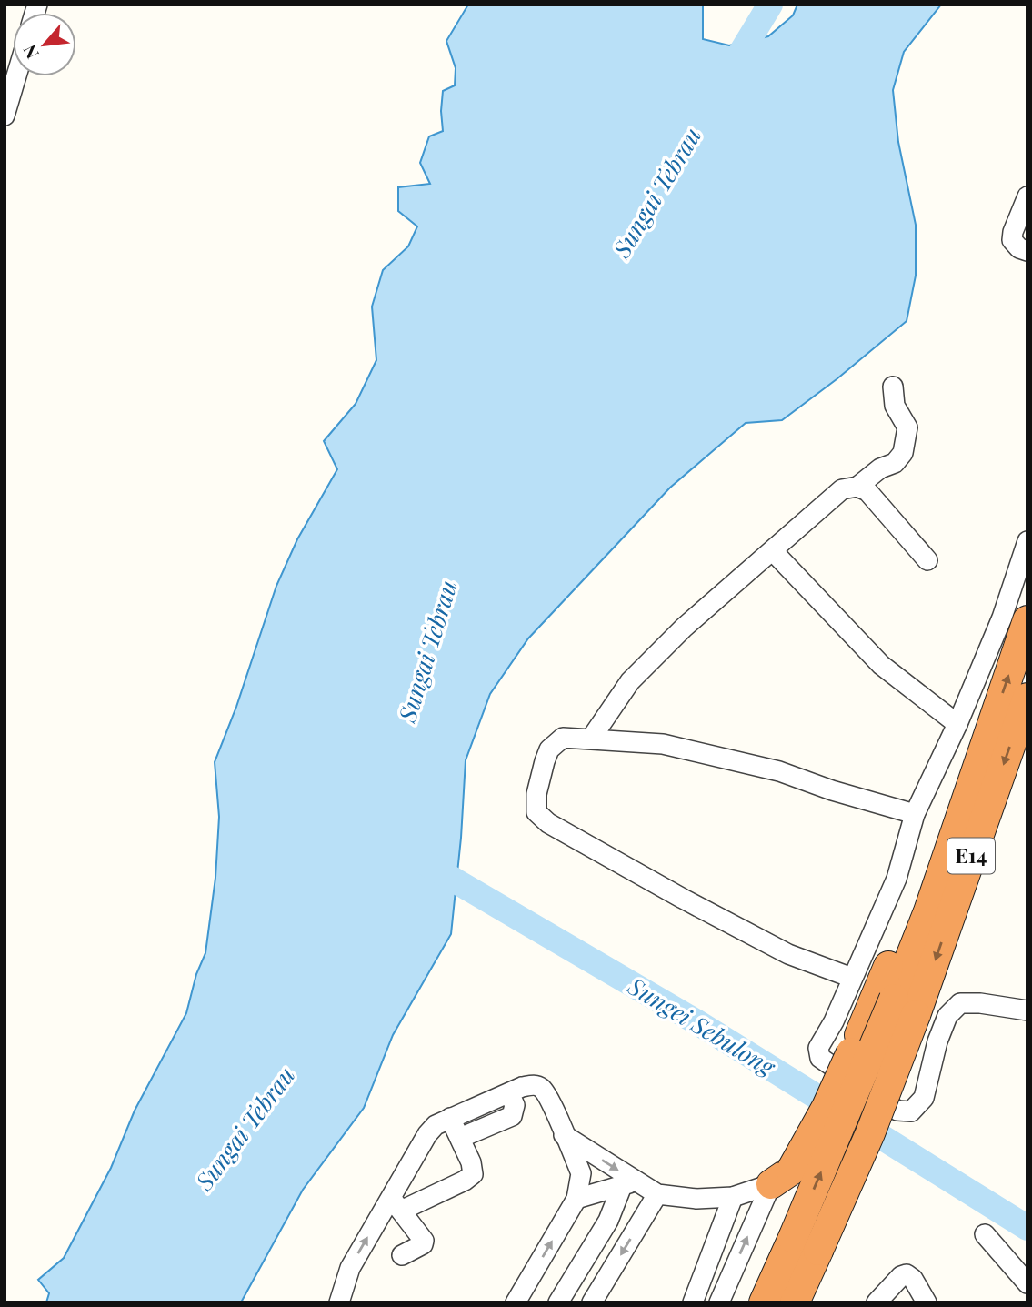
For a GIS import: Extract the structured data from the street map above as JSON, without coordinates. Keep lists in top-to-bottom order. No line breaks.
{"streets":{"highway":["E14"]},"water":["Sungai Tebrau","Sungei Sebulong"],"north":"bottom left"}
